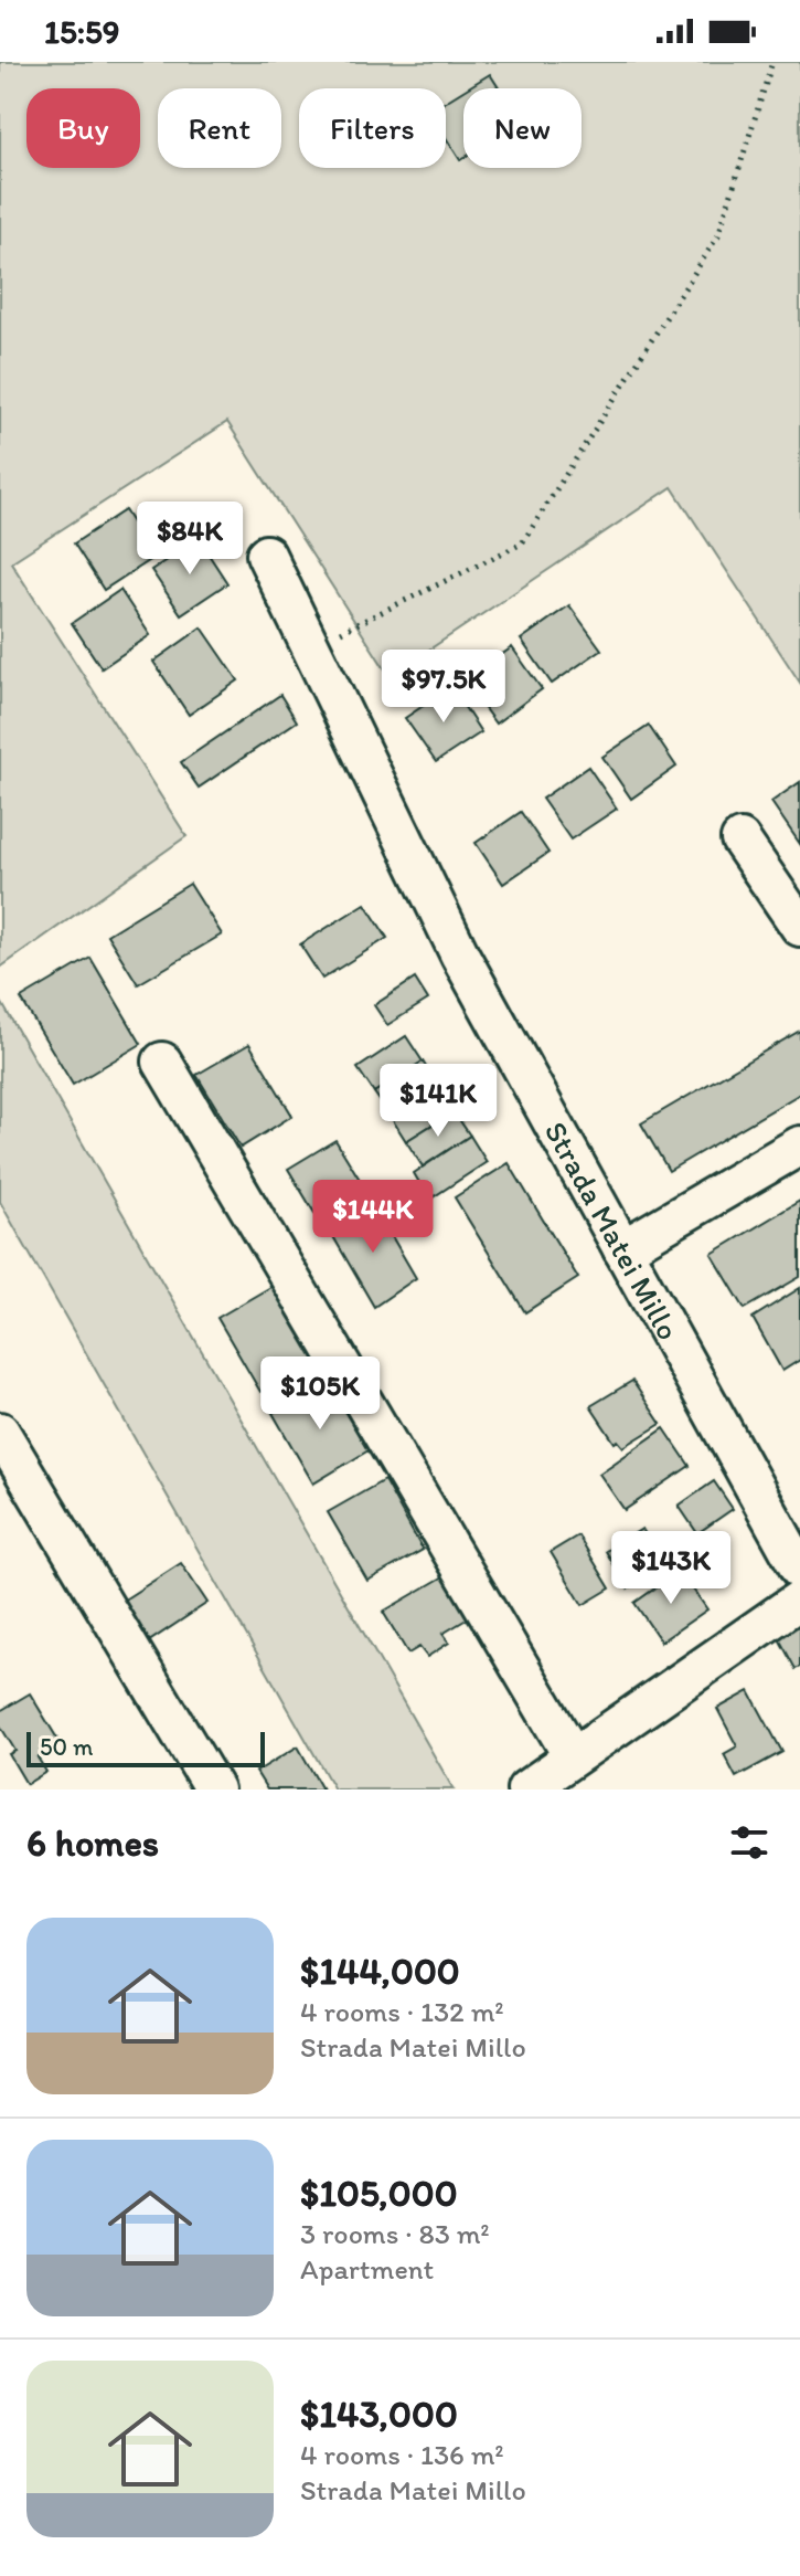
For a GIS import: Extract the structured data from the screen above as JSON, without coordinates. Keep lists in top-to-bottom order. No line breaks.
{"streets":{"street":["Strada Matei Millo"]},"scale_bar":"50 m","page":{"status":"15:59","chip":["Buy","Rent","Filters","New"],"price":["$84K","$97.5K","$141K","$144K","$105K","$143K"],"scale":"50 m","heading":"6 homes","list":[{"name":"$144,000","note":"4 rooms · 132 m² · Strada Matei Millo"},{"name":"$105,000","note":"3 rooms · 83 m² · Apartment"},{"name":"$143,000","note":"4 rooms · 136 m² · Strada Matei Millo"}]}}
